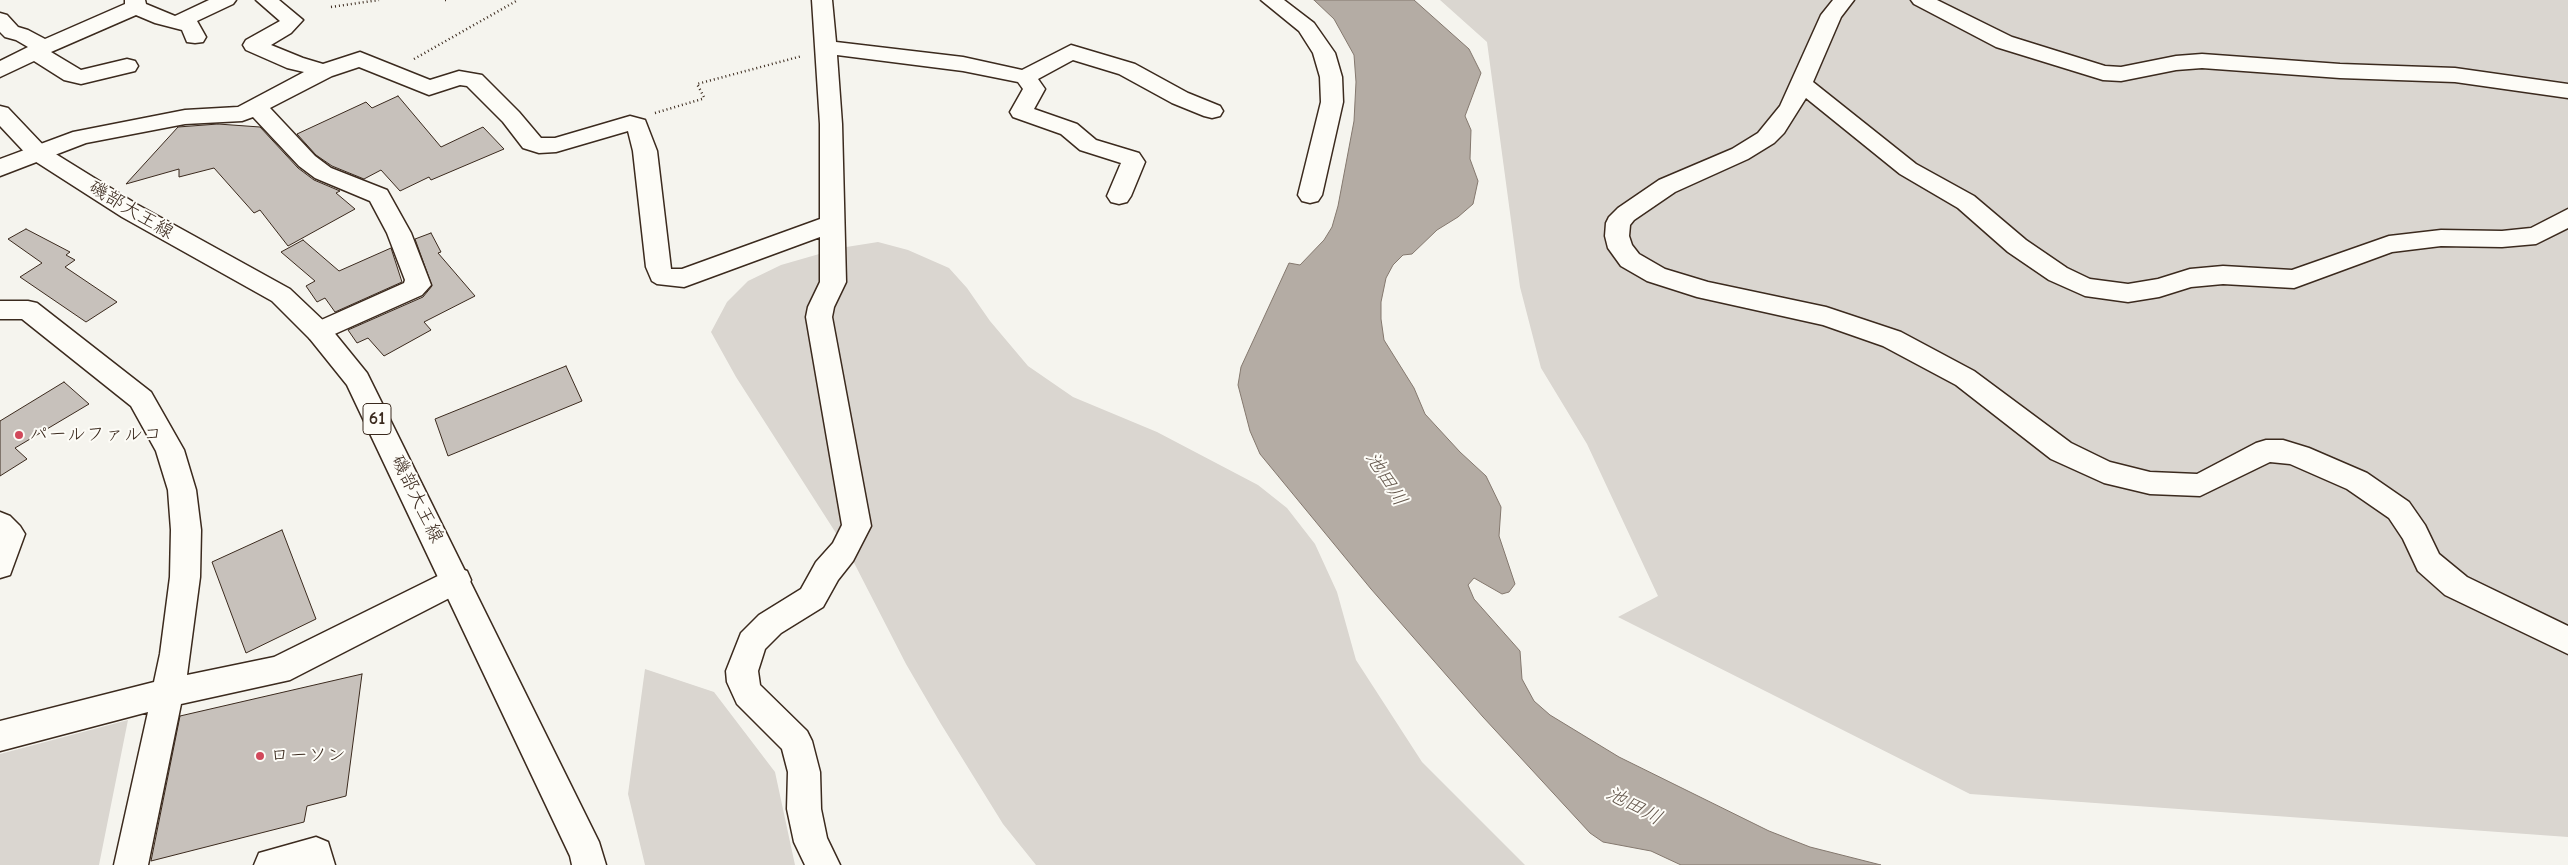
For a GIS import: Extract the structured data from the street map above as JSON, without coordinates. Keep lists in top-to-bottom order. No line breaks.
{"streets":{"street":["磯部大王線","61"]},"water":["池田川"],"places":["パールファルコ","ローソン"]}
